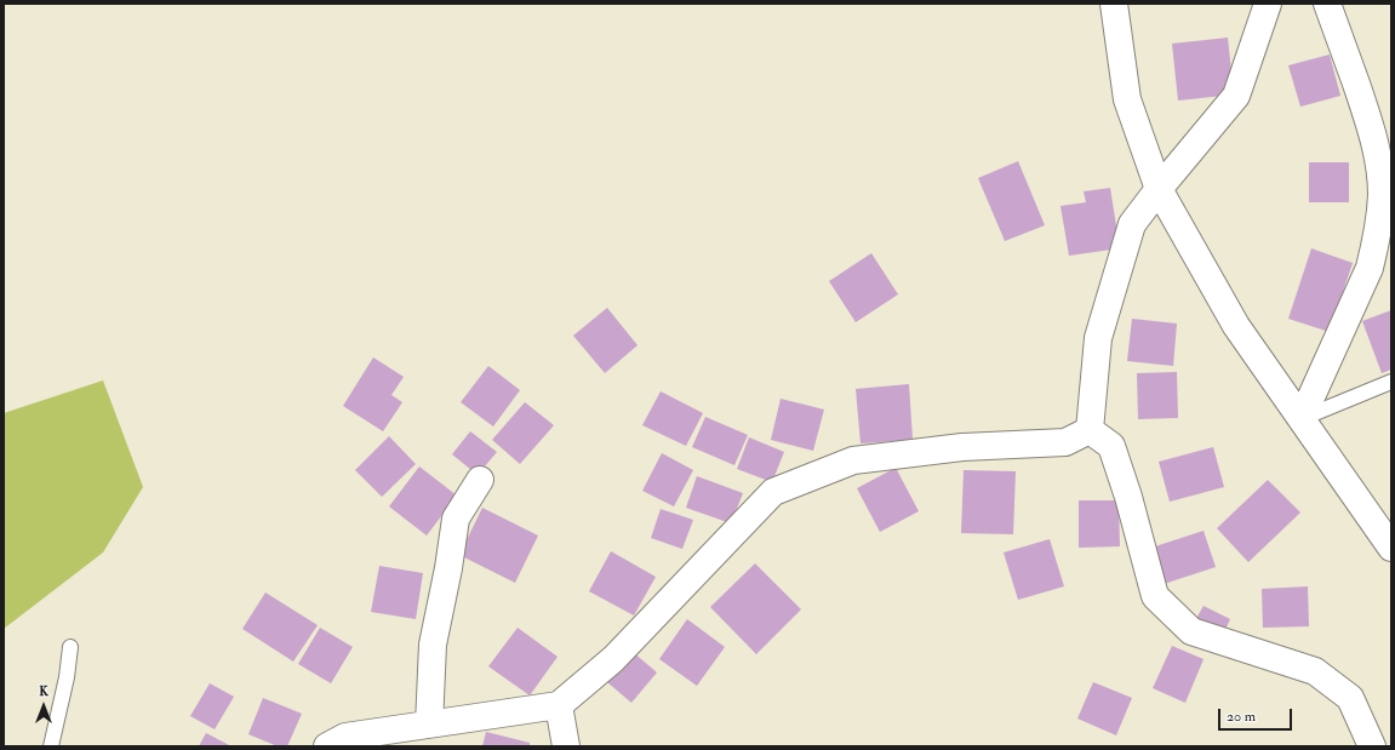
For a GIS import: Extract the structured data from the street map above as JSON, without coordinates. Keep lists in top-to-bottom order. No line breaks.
{"scale_bar":"20 m","north":"top"}
